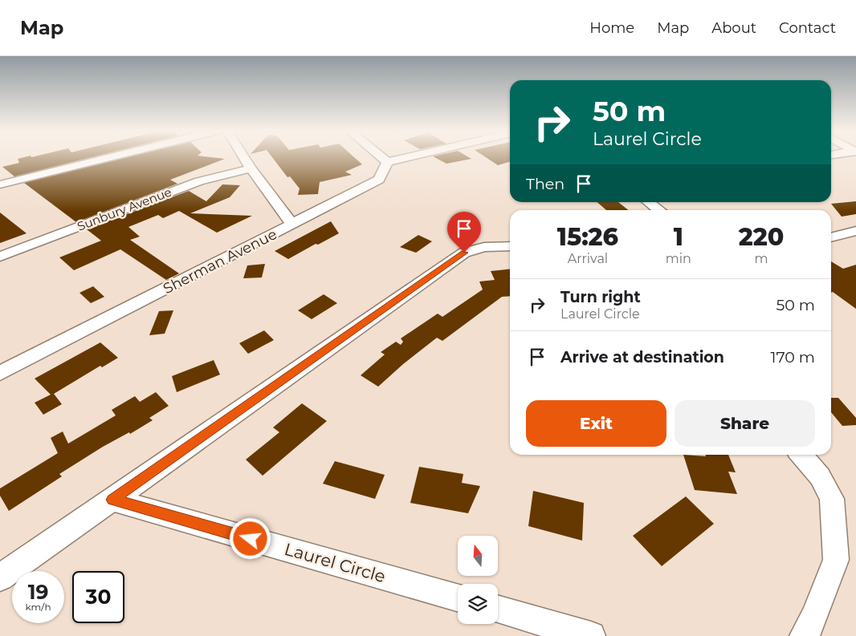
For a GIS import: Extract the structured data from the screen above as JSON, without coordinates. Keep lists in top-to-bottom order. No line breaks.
{"streets":{"street":["Sunbury Avenue","Sherman Avenue","Laurel Circle"]},"north":"top","page":{"header":"Map","nav":["Home","Map","About","Contact"],"turn":["50 m","Laurel Circle"],"then":"Then","eta":["15:26","Arrival","1","min","220","m"],"list":[{"name":"Turn right","note":"Laurel Circle","value":"50 m"},{"name":"Arrive at destination","value":"170 m"}],"buttons":["Exit","Share"],"speed":"19 km/h","limit":"30"}}
